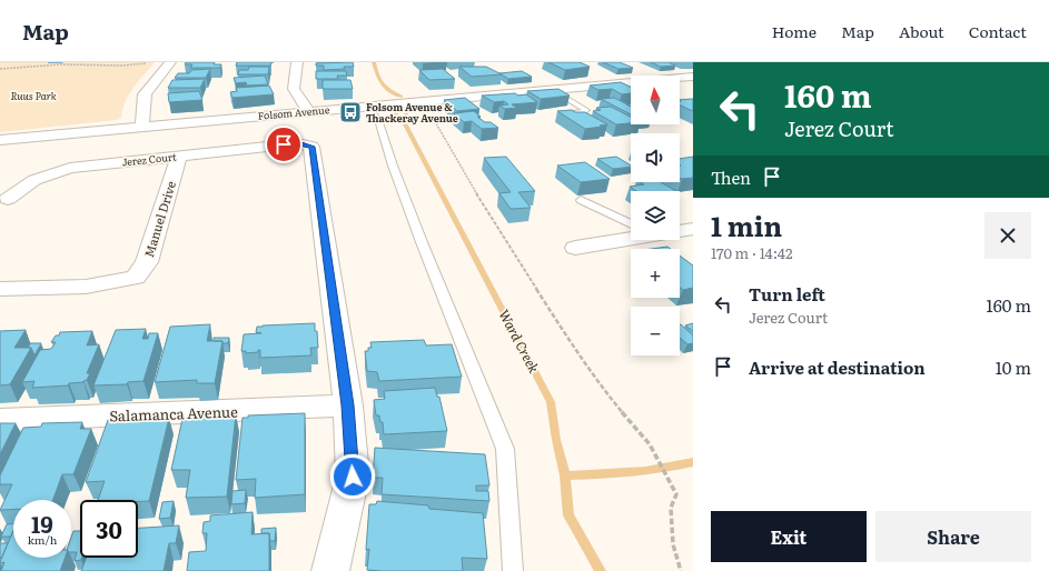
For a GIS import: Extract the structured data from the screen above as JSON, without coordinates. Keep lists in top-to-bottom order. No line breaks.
{"streets":{"street":["Folsom Avenue","Jerez Court","Manuel Drive","Salamanca Avenue"]},"crossings":[["Jerez Court","Manuel Drive"],["Jerez Court","Salamanca Avenue"]],"water":["Ward Creek"],"parks":["Ruus Park"],"places":{"bus stop":["Folsom Avenue & Thackeray Avenue"]},"north":"top","page":{"header":"Map","nav":["Home","Map","About","Contact"],"turn":["160 m","Jerez Court"],"map_buttons":["+","−"],"then":"Then","heading":["1 min","170 m · 14:42"],"list":[{"name":"Turn left","note":"Jerez Court","value":"160 m"},{"name":"Arrive at destination","value":"10 m"}],"speed":"19 km/h","limit":"30","buttons":["Exit","Share"]}}
